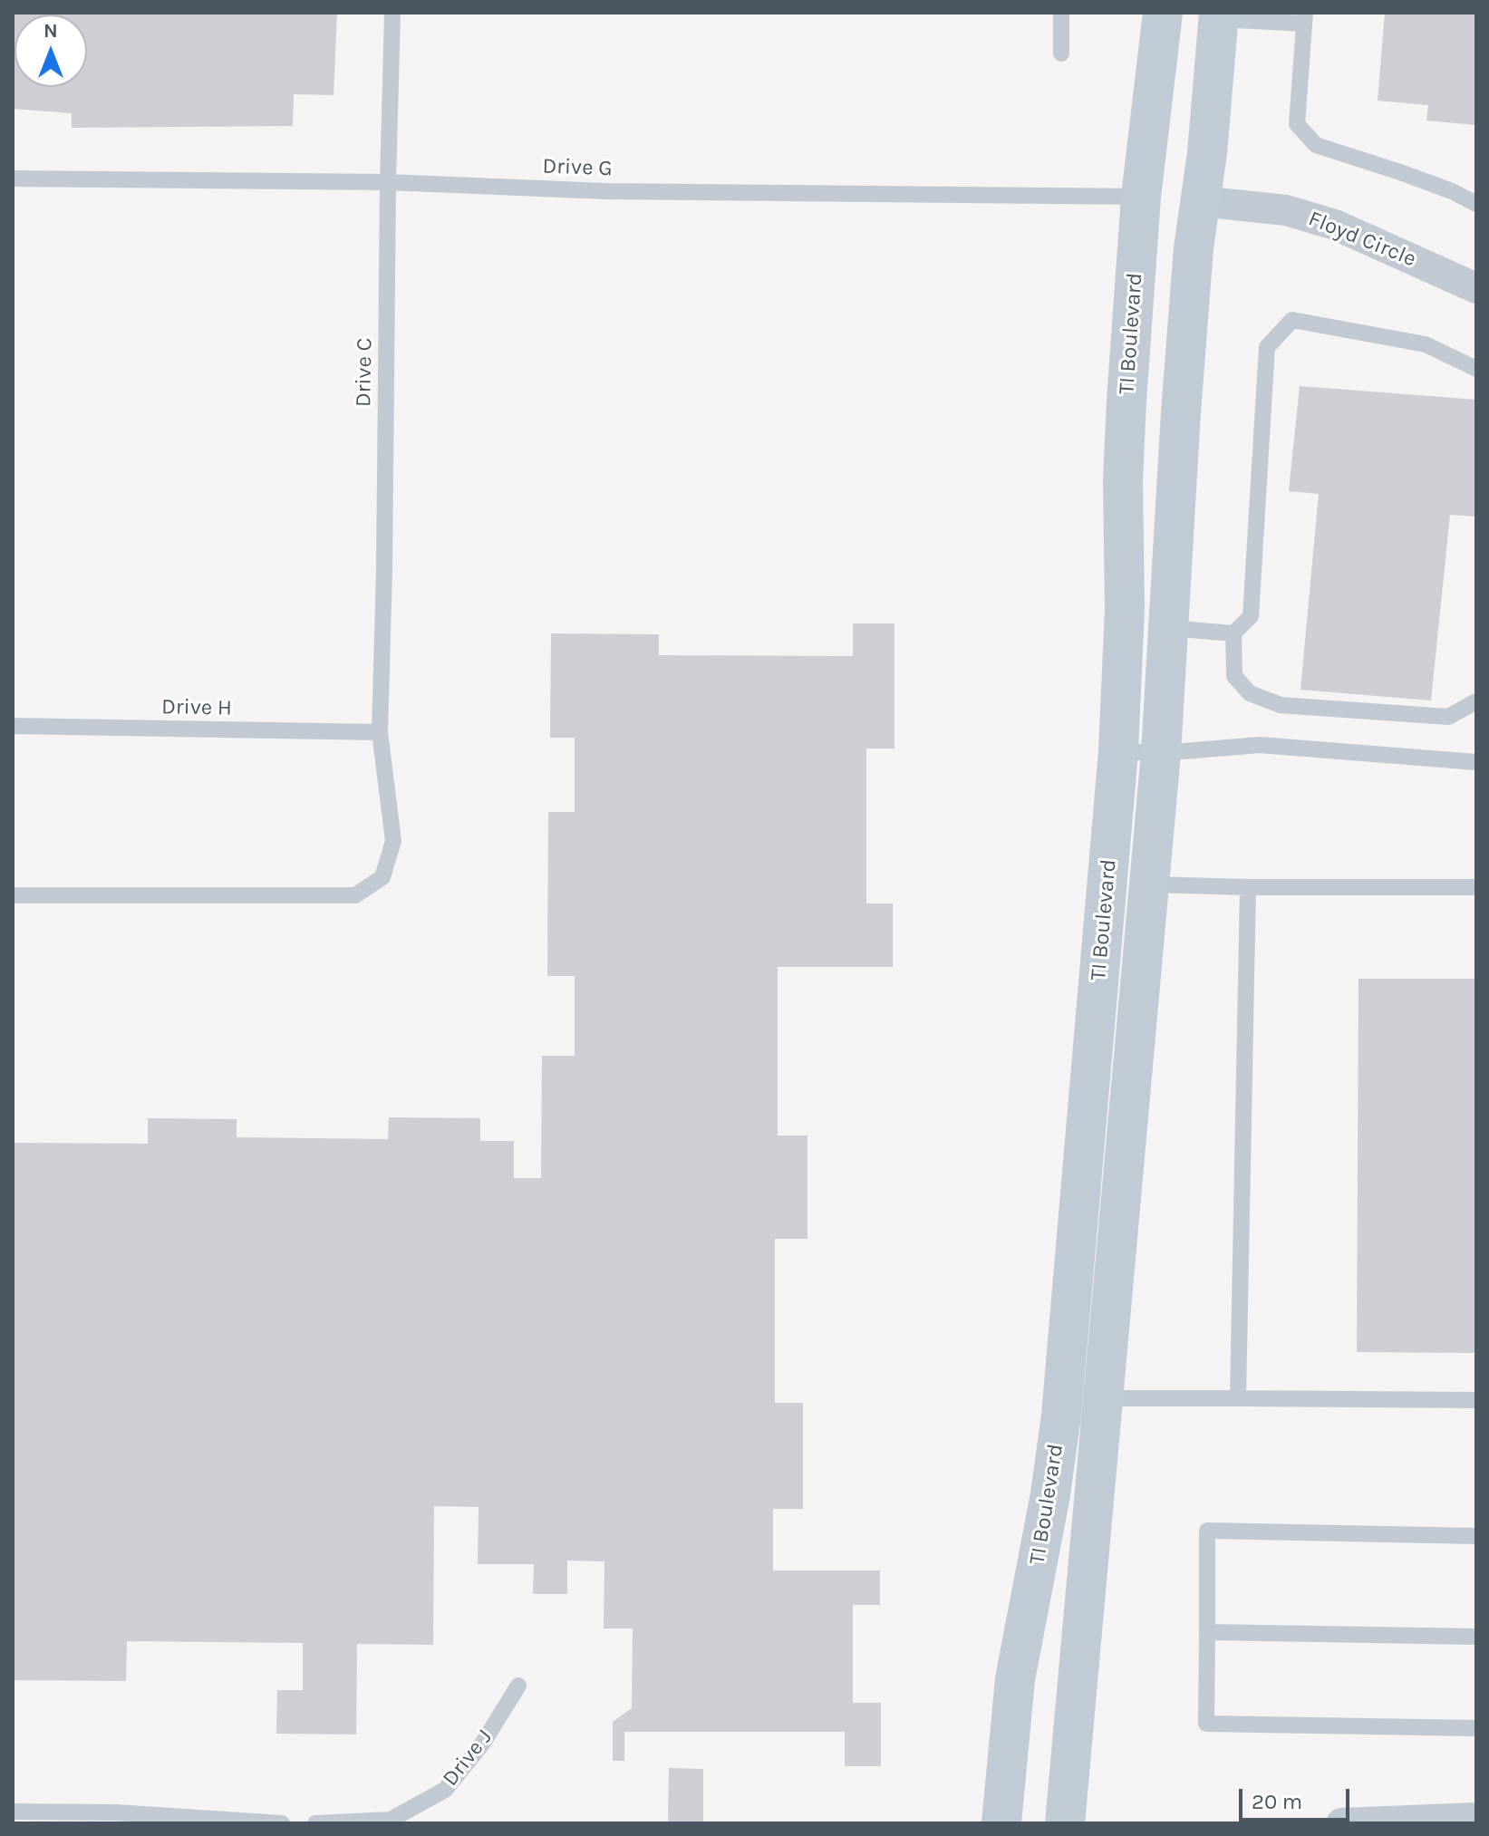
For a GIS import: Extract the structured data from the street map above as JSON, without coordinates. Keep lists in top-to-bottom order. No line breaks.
{"streets":{"street":["Floyd Circle","TI Boulevard"],"lane":["Drive G","Drive C","Drive H","Drive J"]},"crossings":[["Drive G","TI Boulevard"],["Drive G","Drive C"],["Floyd Circle","TI Boulevard"],["Drive C","Drive H"]],"scale_bar":"20 m","north":"top"}
